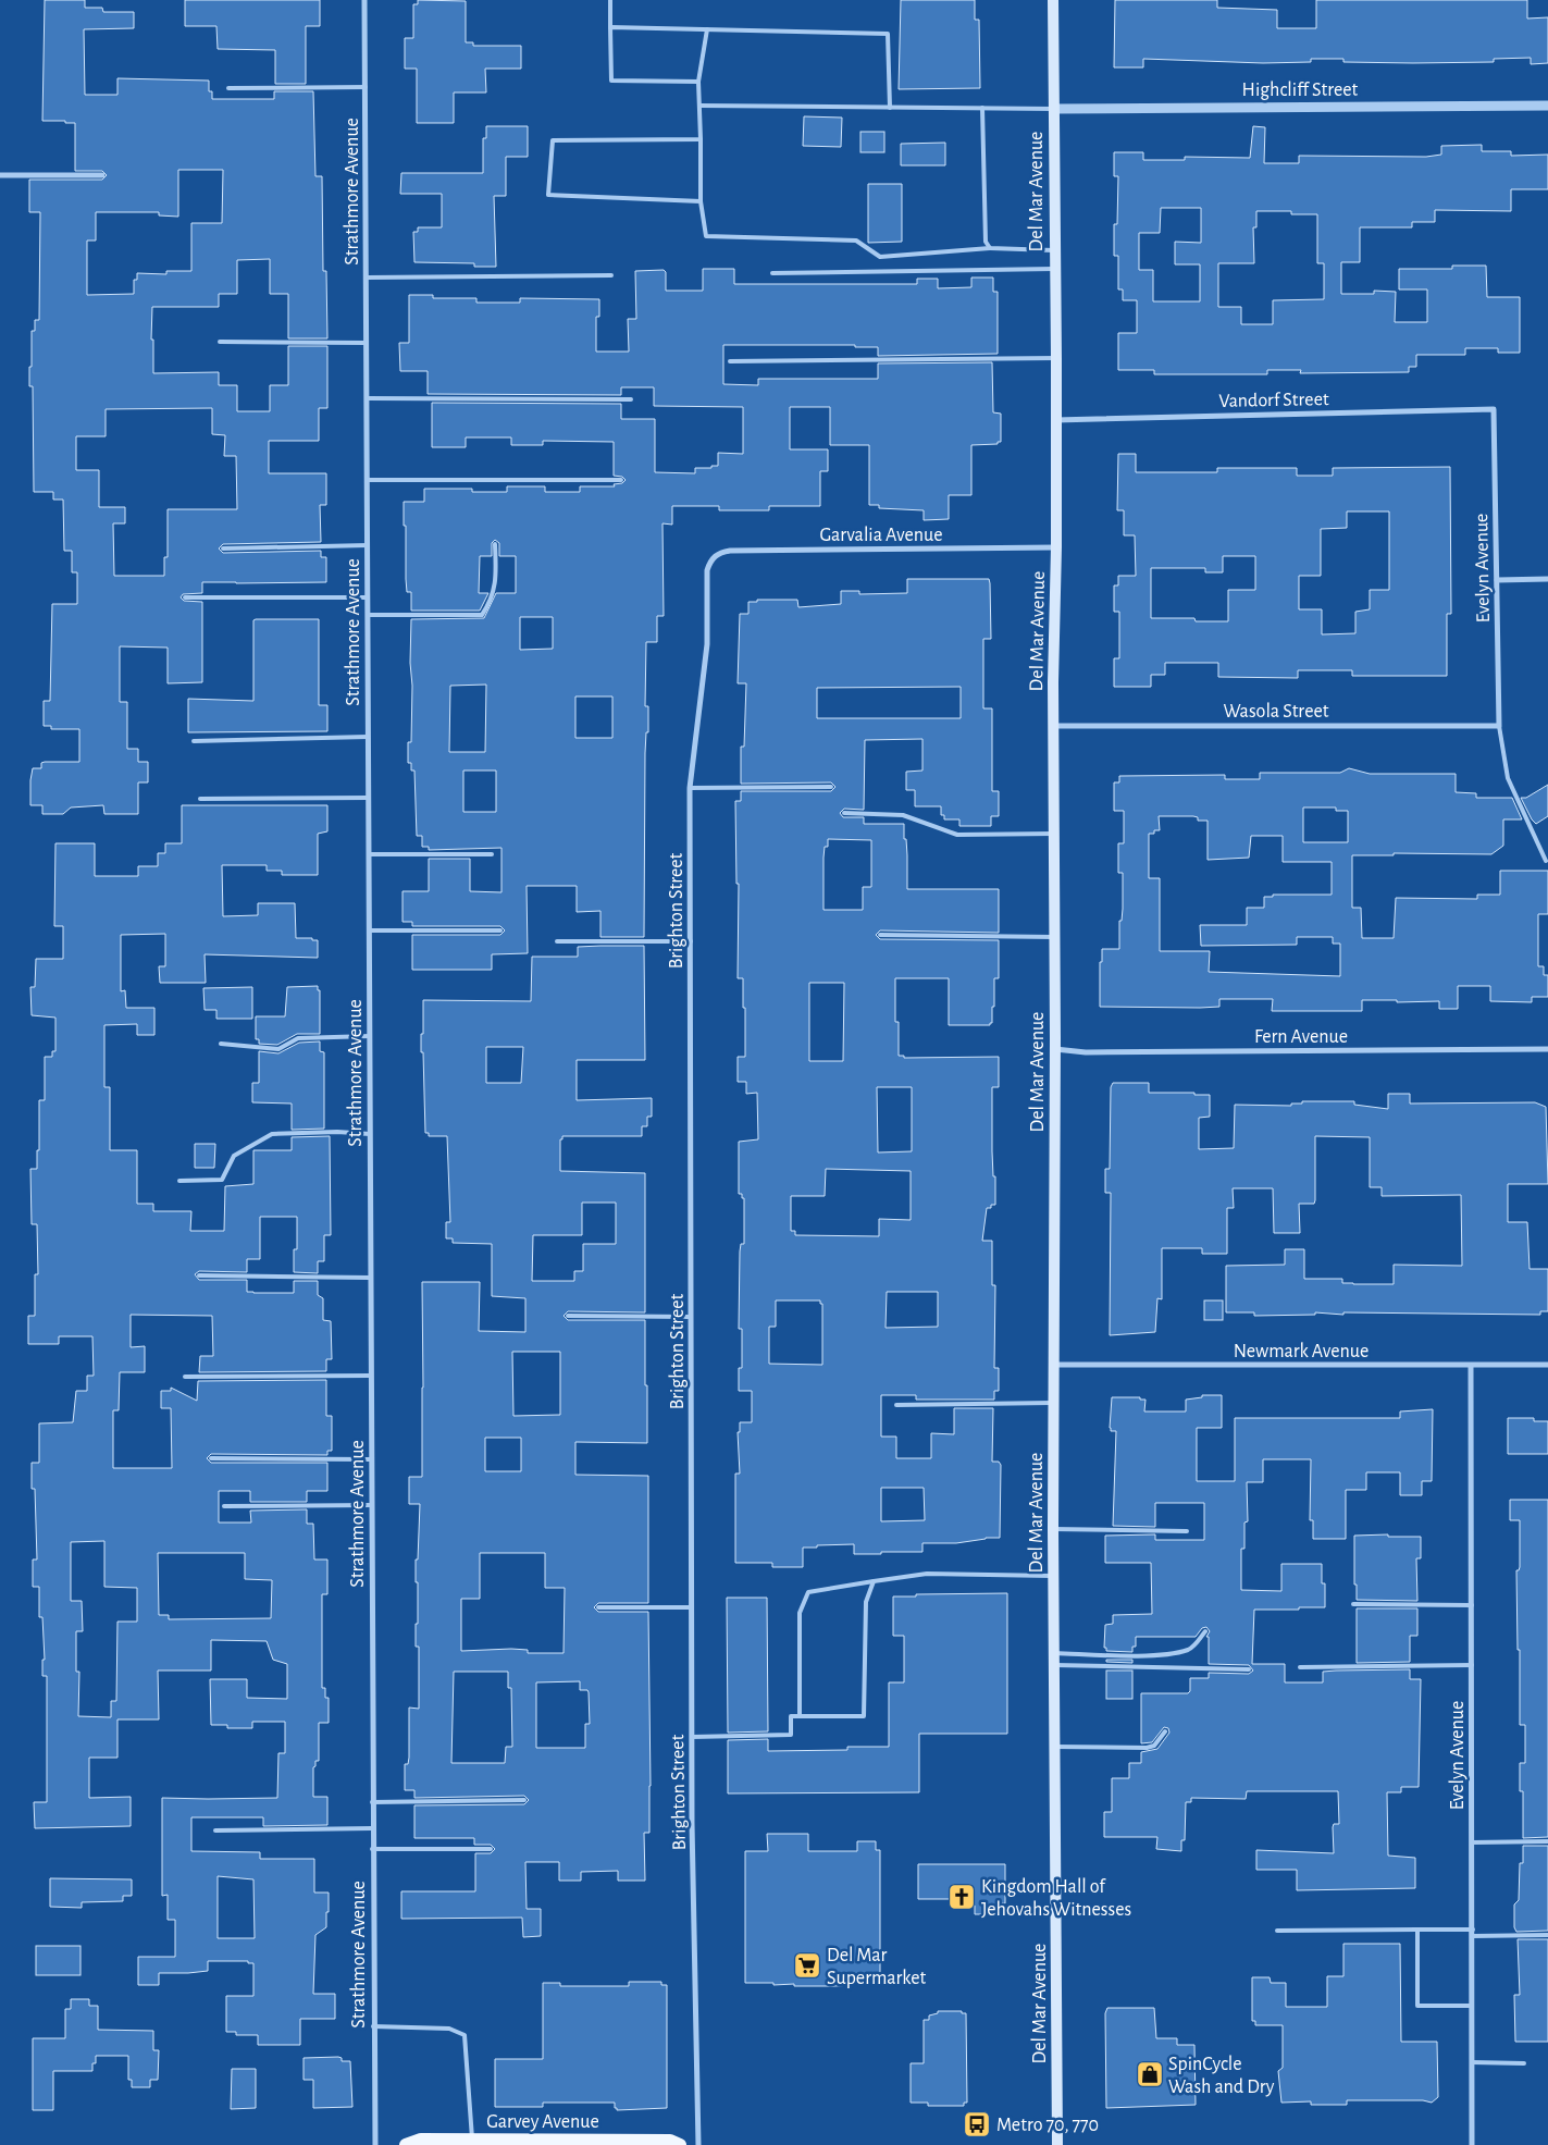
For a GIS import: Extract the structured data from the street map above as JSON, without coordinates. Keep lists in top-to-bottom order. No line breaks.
{"streets":{"main road":["Del Mar Avenue","Garvey Avenue"],"street":["Highcliff Street","Strathmore Avenue","Vandorf Street","Garvalia Avenue","Evelyn Avenue","Wasola Street","Brighton Street","Fern Avenue","Newmark Avenue"]},"crossings":[["Highcliff Street","Del Mar Avenue"],["Del Mar Avenue","Vandorf Street"],["Del Mar Avenue","Garvalia Avenue"],["Del Mar Avenue","Wasola Street"],["Del Mar Avenue","Fern Avenue"],["Del Mar Avenue","Newmark Avenue"],["Vandorf Street","Evelyn Avenue"],["Garvalia Avenue","Brighton Street"],["Evelyn Avenue","Wasola Street"],["Evelyn Avenue","Newmark Avenue"]],"places":{"church":["Kingdom Hall of Jehovahs Witnesses"],"supermarket":["Del Mar Supermarket"],"shop":["SpinCycle Wash and Dry"],"bus stop":["Metro 70, 770"]}}
